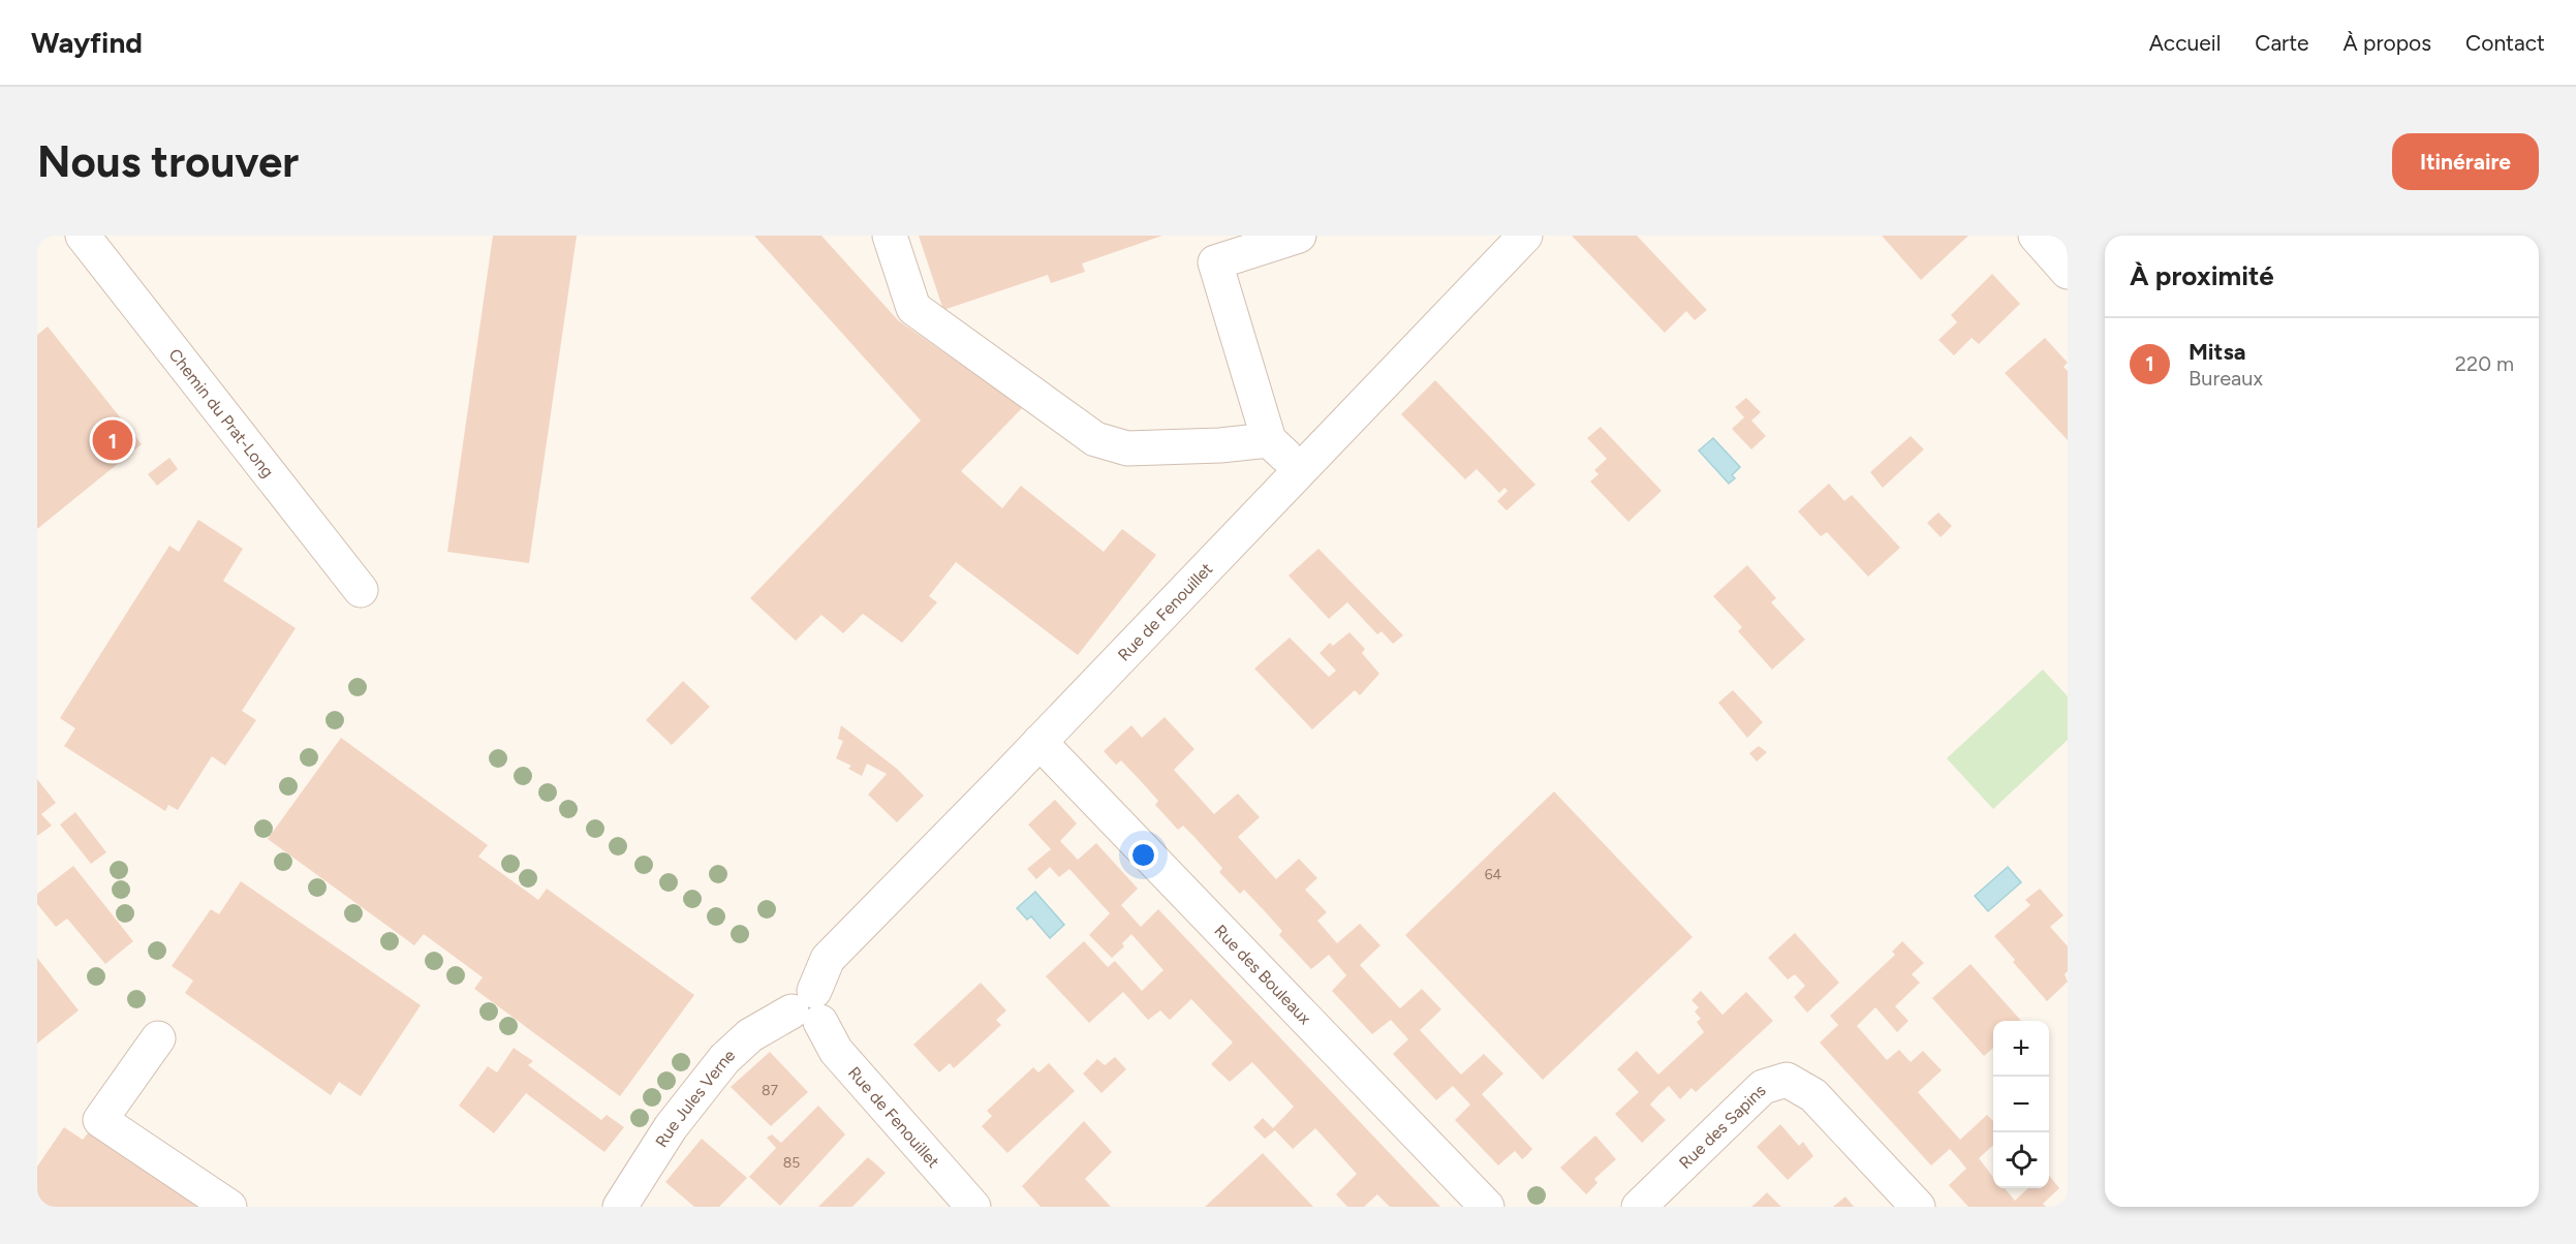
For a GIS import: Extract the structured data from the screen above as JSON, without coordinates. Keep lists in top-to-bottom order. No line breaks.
{"streets":{"street":["Chemin du Prat-Long","Rue de Fenouillet","Rue des Bouleaux","Rue Jules Verne","Rue des Sapins"]},"crossings":[["Rue de Fenouillet","Rue des Bouleaux"],["Rue de Fenouillet","Rue Jules Verne"]],"house_numbers":["64","87","85"],"page":{"header":"Wayfind","nav":["Accueil","Carte","À propos","Contact"],"buttons":"Itinéraire","title":"Nous trouver","heading":"À proximité","list":[{"mark":"1","name":"Mitsa","note":"Bureaux","value":"220 m"}],"pins":"1","map_buttons":["+","−"]}}
